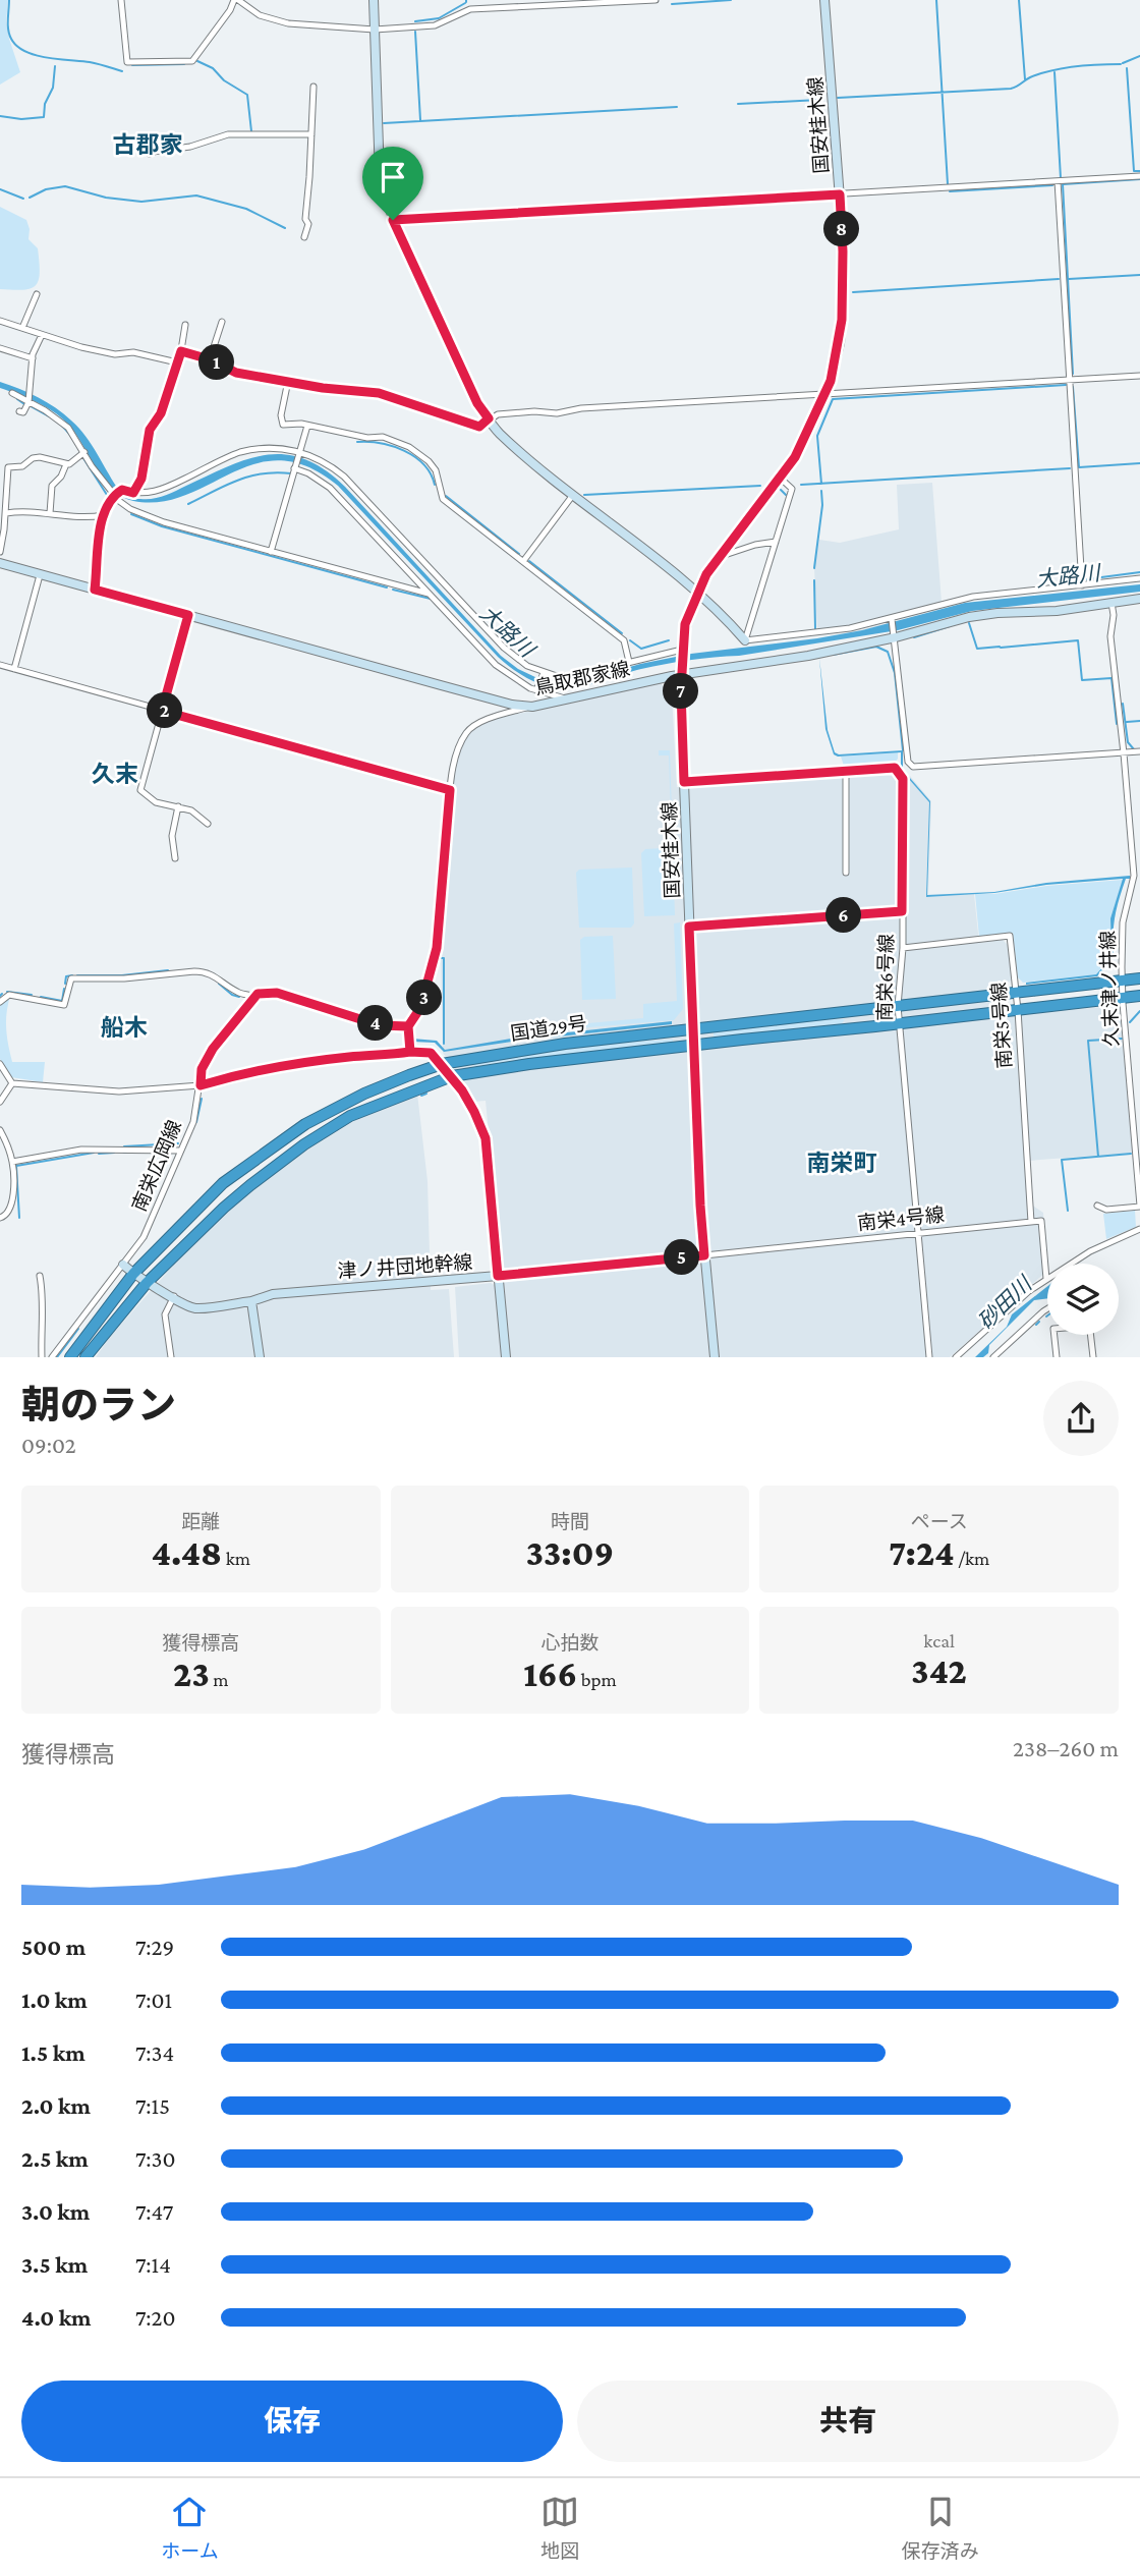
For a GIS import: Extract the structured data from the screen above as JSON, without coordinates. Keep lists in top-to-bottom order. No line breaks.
{"streets":{"highway":["国道29号"],"main road":["国安桂木線","鳥取郡家線","津ノ井団地幹線"],"street":["南栄6号線","久末津ノ井線","南栄5号線","南栄広岡線","南栄4号線"]},"crossings":[["国安桂木線","鳥取郡家線"],["国安桂木線","南栄6号線"],["国安桂木線","国道29号"],["国安桂木線","南栄4号線"],["国安桂木線","津ノ井団地幹線"],["鳥取郡家線","久末津ノ井線"],["南栄6号線","南栄5号線"],["南栄6号線","国道29号"],["南栄6号線","南栄4号線"],["久末津ノ井線","国道29号"],["南栄5号線","国道29号"],["南栄5号線","南栄4号線"],["国道29号","津ノ井団地幹線"],["南栄広岡線","津ノ井団地幹線"],["南栄4号線","津ノ井団地幹線"]],"districts":["古郡家","久末","船木","南栄町"],"water":["大路川","砂田川"],"page":{"pins":["8","1","7","2","6","3","4","5"],"heading":["朝のラン","09:02"],"stats":[["距離","4.48 km"],["時間","33:09"],["ペース","7:24 /km"],["獲得標高","23 m"],["心拍数","166 bpm"],["kcal","342"]],"chart":["獲得標高","238–260 m"],"list":[{"name":"500 m","note":"7:29"},{"name":"1.0 km","note":"7:01"},{"name":"1.5 km","note":"7:34"},{"name":"2.0 km","note":"7:15"},{"name":"2.5 km","note":"7:30"},{"name":"3.0 km","note":"7:47"},{"name":"3.5 km","note":"7:14"},{"name":"4.0 km","note":"7:20"}],"buttons":["保存","共有"],"tabs":["ホーム","地図","保存済み"]}}
